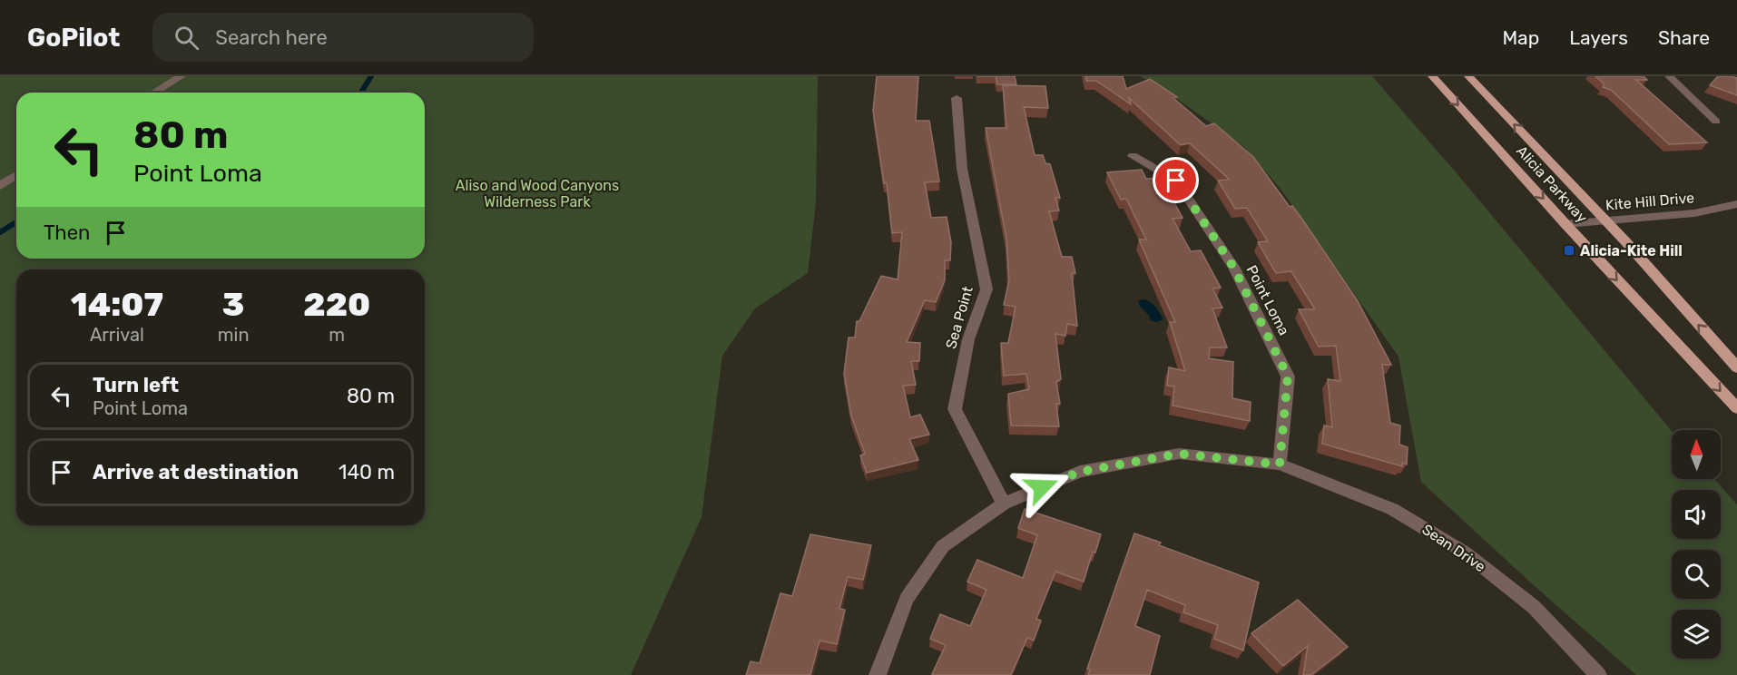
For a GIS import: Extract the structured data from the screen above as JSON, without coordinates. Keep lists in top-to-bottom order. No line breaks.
{"streets":{"main road":["Alicia Parkway"],"street":["Kite Hill Drive","Point Loma","Sea Point","Sean Drive"]},"crossings":[["Alicia Parkway","Kite Hill Drive"],["Point Loma","Sean Drive"],["Sea Point","Sean Drive"]],"parks":["Aliso and Wood Canyons Wilderness Park"],"places":{"transit":["Alicia-Kite Hill"]},"north":"top","page":{"header":"GoPilot","search":"Search here","nav":["Map","Layers","Share"],"turn":["80 m","Point Loma"],"then":"Then","eta":["14:07","Arrival","3","min","220","m"],"list":[{"name":"Turn left","note":"Point Loma","value":"80 m"},{"name":"Arrive at destination","value":"140 m"}]}}
